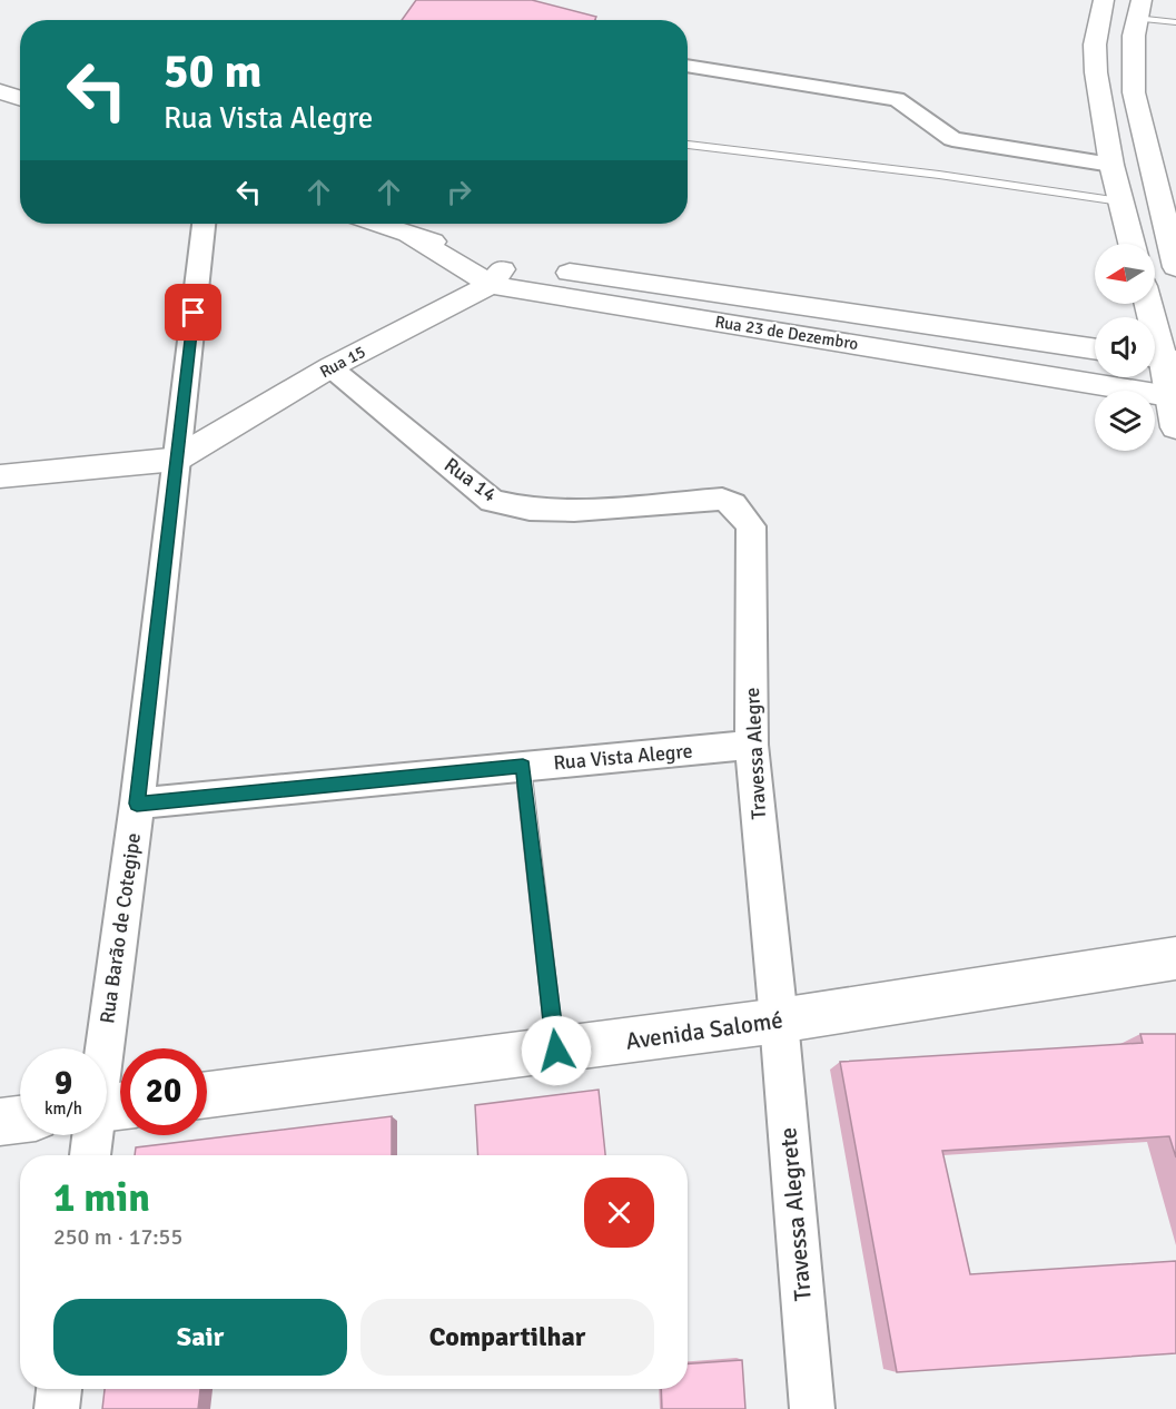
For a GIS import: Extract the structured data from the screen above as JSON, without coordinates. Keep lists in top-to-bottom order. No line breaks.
{"streets":{"street":["Rua 23 de Dezembro","Rua 15","Rua 14","Travessa Alegre","Rua Vista Alegre","Rua Barão de Cotegipe","Avenida Salomé","Travessa Alegrete"]},"crossings":[["Rua 23 de Dezembro","Rua 15"],["Rua 15","Rua 14"],["Rua 15","Rua Barão de Cotegipe"],["Rua 14","Travessa Alegre"],["Travessa Alegre","Rua Vista Alegre"],["Travessa Alegre","Avenida Salomé"],["Travessa Alegre","Travessa Alegrete"],["Rua Vista Alegre","Rua Barão de Cotegipe"],["Avenida Salomé","Travessa Alegrete"]],"north":"left","page":{"turn":["50 m","Rua Vista Alegre"],"speed":"9 km/h","limit":"20","heading":["1 min","250 m · 17:55"],"buttons":["Sair","Compartilhar"]}}
